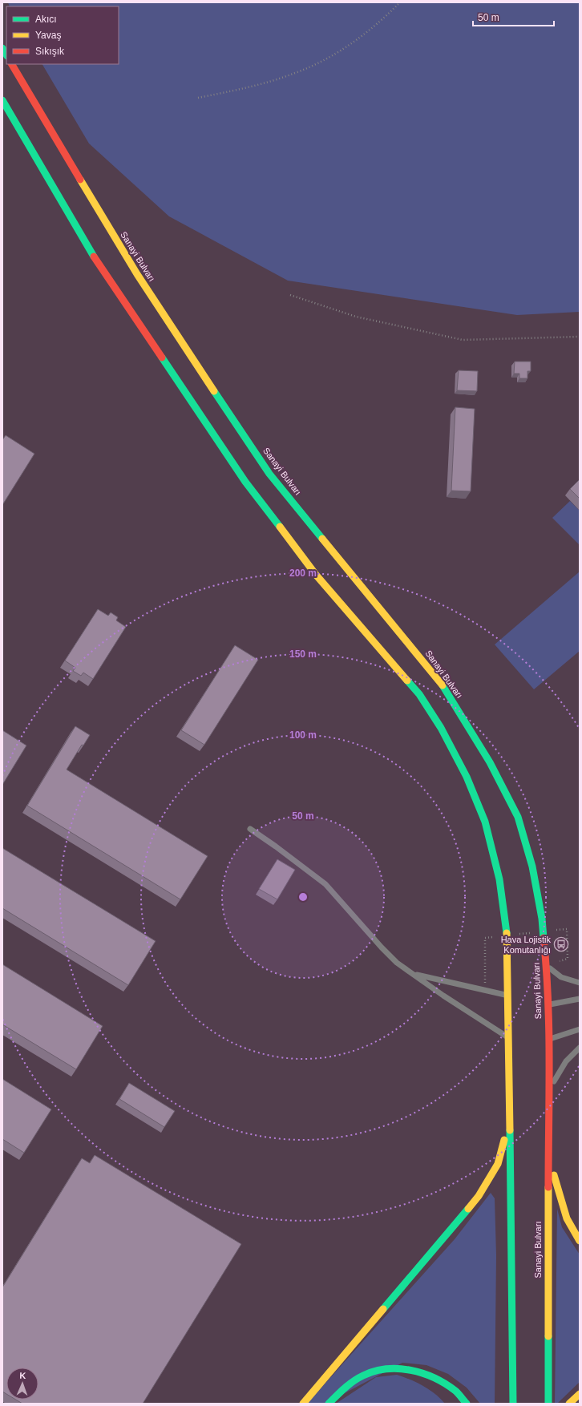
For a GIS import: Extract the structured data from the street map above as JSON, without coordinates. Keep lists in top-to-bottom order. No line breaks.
{"streets":{"main road":["Sanayi Bulvarı"]},"places":{"bus stop":["Hava Lojistik Komutanlığı"]},"legend":["Akıcı","Yavaş","Sıkışık"],"scale_bar":"50 m","north":"top","rings":["200 m","150 m","100 m","50 m"]}
